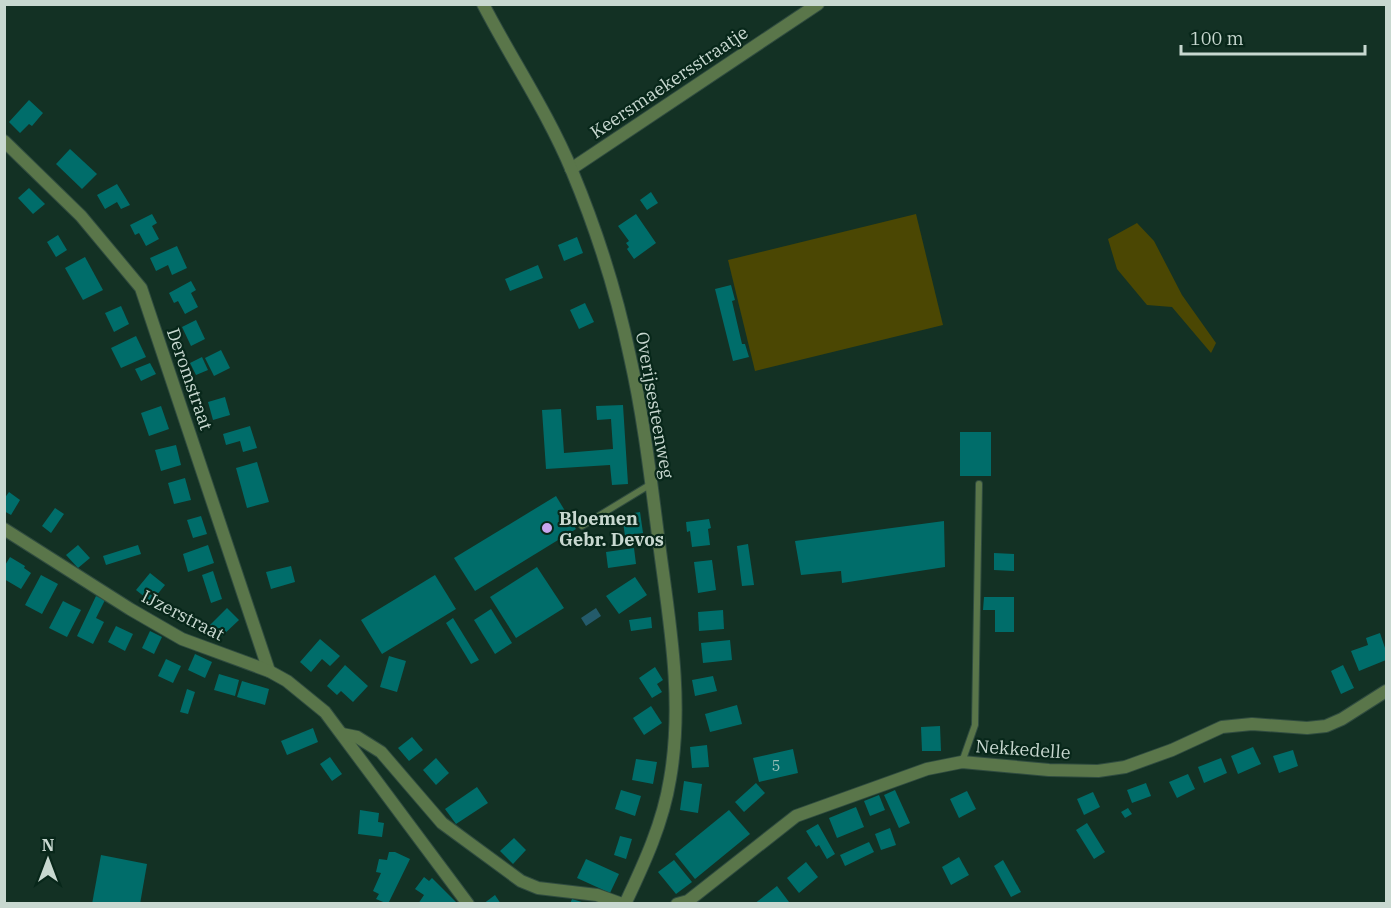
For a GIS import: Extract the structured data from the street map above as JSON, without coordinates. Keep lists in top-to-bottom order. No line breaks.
{"streets":{"street":["Keersmaekersstraatje","Deromstraat","Overijsesteenweg","IJzerstraat","Nekkedelle"]},"crossings":[["Keersmaekersstraatje","Overijsesteenweg"],["Deromstraat","IJzerstraat"]],"places":["Bloemen Gebr. Devos"],"house_numbers":["5"],"scale_bar":"100 m","north":"top"}
